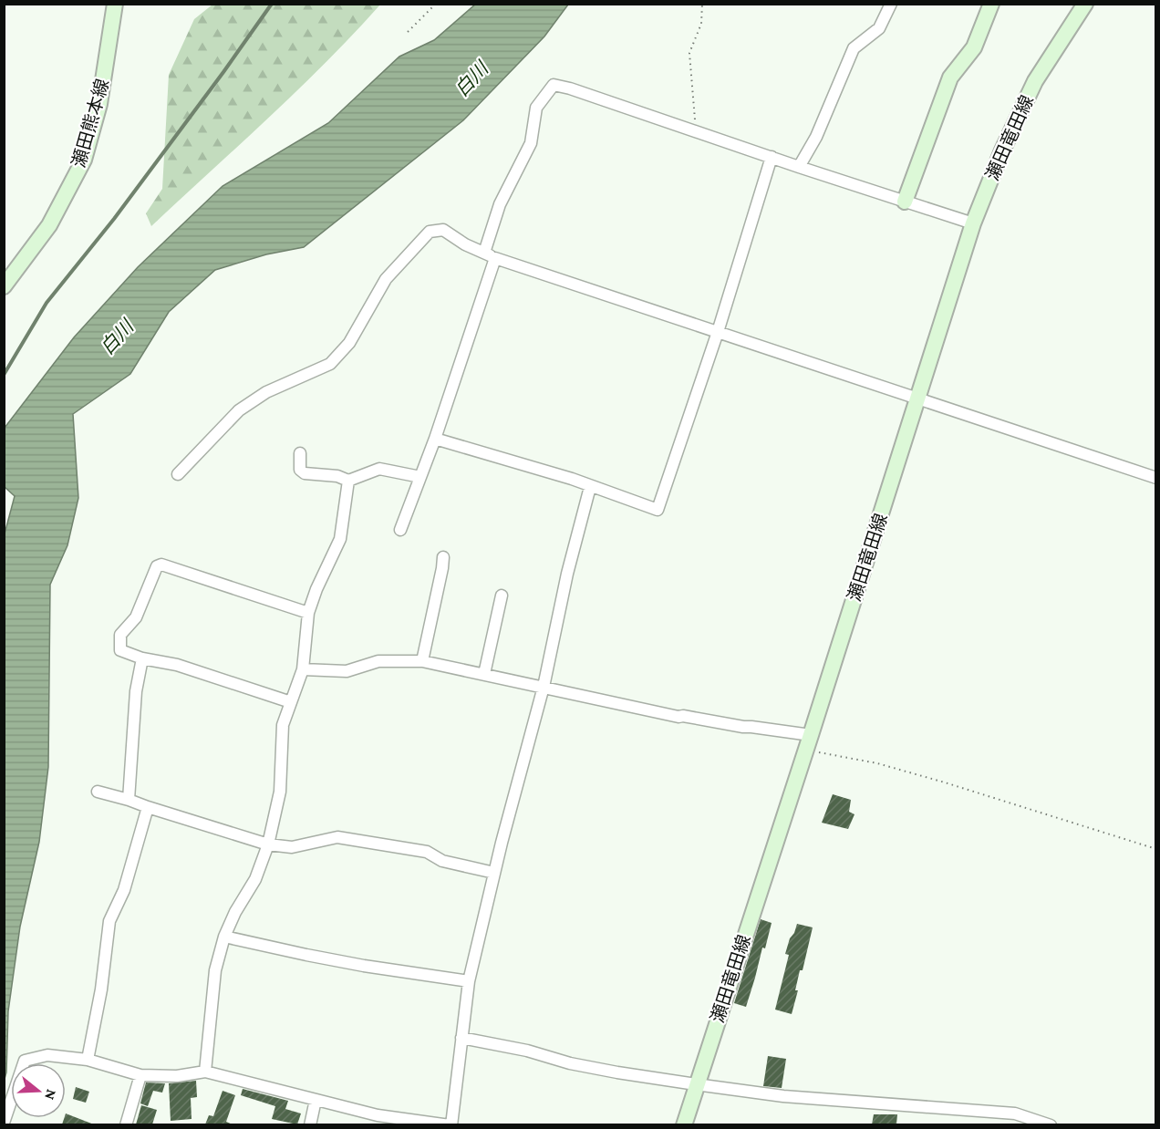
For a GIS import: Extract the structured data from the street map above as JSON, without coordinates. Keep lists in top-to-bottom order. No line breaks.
{"streets":{"main road":["瀬田熊本線","瀬田竜田線"]},"water":["白川"],"north":"right"}
